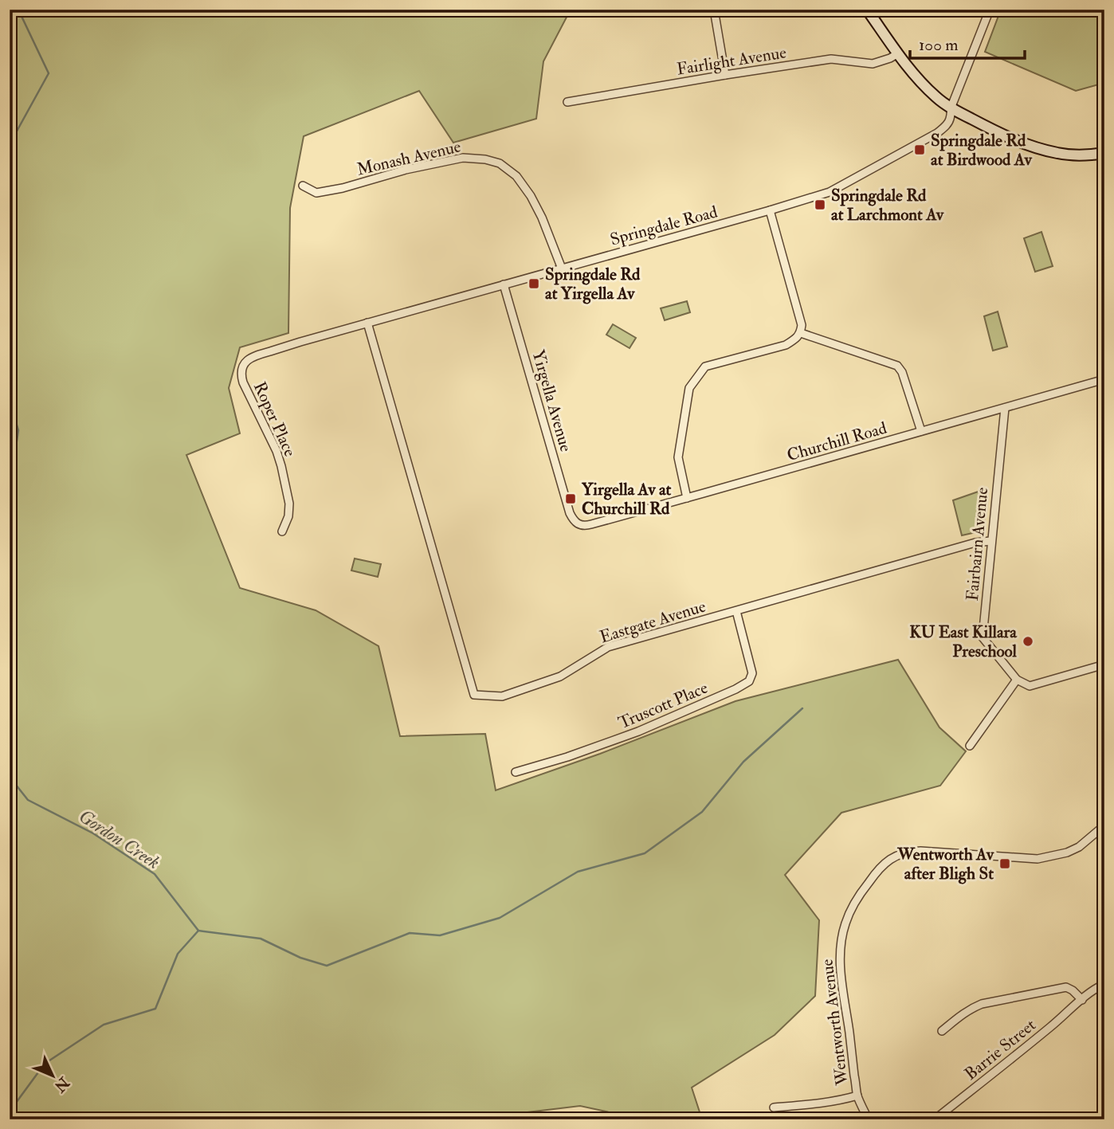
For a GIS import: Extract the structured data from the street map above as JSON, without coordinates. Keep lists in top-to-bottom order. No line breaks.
{"streets":{"street":["Fairlight Avenue","Monash Avenue","Springdale Road","Yirgella Avenue","Roper Place","Churchill Road","Fairbairn Avenue","Eastgate Avenue","Truscott Place","Wentworth Avenue","Barrie Street"]},"crossings":[["Monash Avenue","Springdale Road"],["Springdale Road","Yirgella Avenue"],["Springdale Road","Roper Place"],["Springdale Road","Eastgate Avenue"],["Yirgella Avenue","Churchill Road"],["Churchill Road","Fairbairn Avenue"],["Fairbairn Avenue","Eastgate Avenue"],["Eastgate Avenue","Truscott Place"]],"water":["Gordon Creek"],"places":{"transit":["Springdale Rd at Birdwood Av","Springdale Rd at Larchmont Av","Springdale Rd at Yirgella Av","Yirgella Av at Churchill Rd","Wentworth Av after Bligh St"],"other":["KU East Killara Preschool"]},"scale_bar":"100 m","north":"bottom right"}
